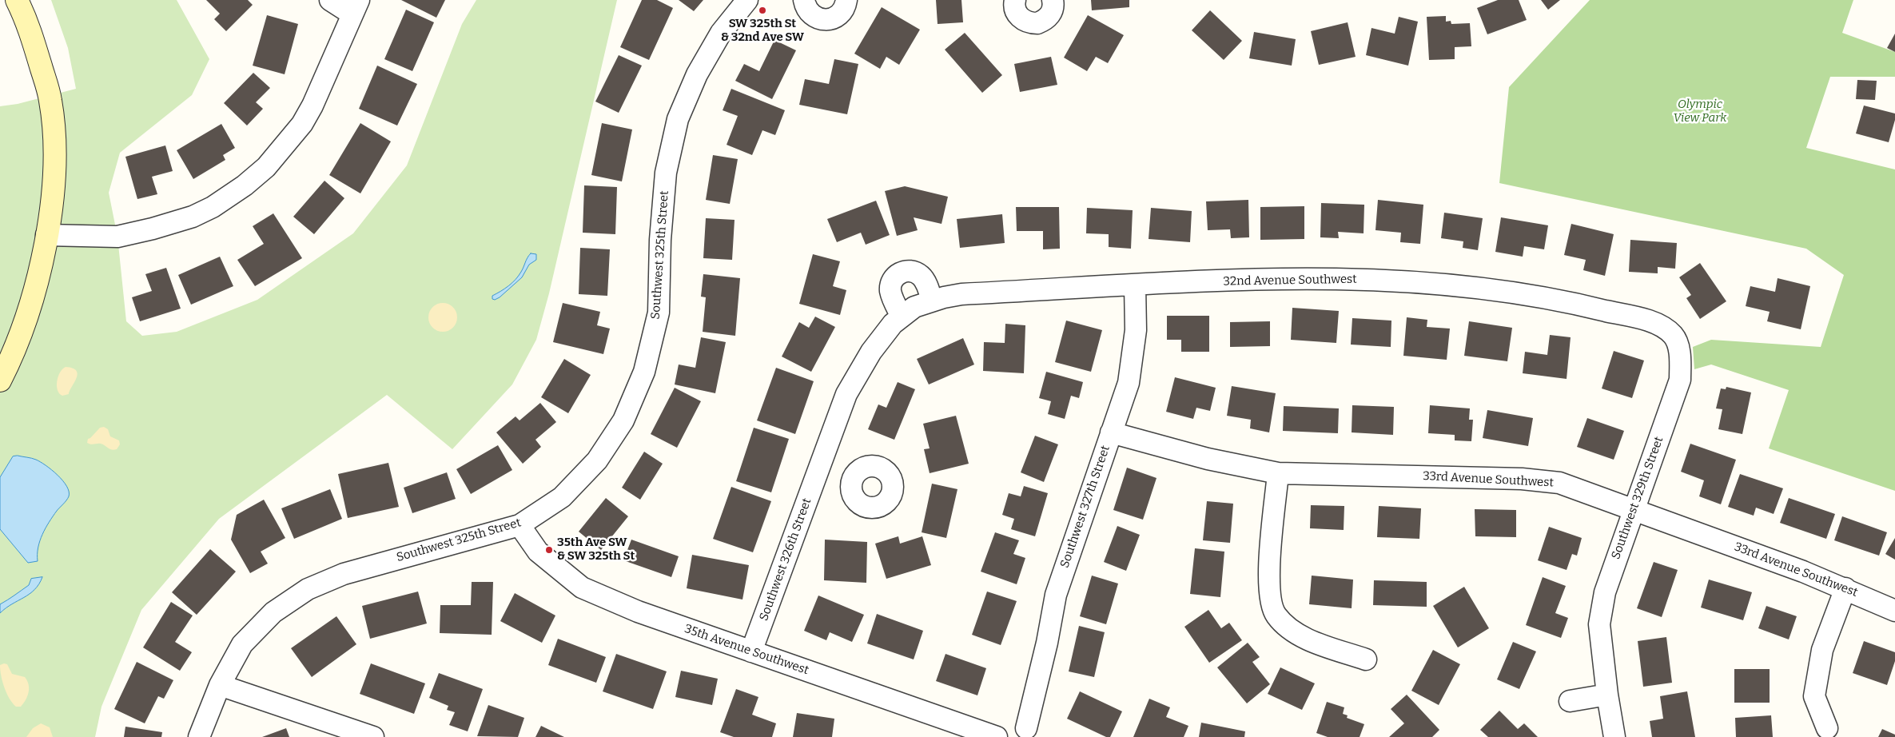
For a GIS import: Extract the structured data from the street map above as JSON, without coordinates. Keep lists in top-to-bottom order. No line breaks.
{"streets":{"street":["Southwest 325th Street","32nd Avenue Southwest","33rd Avenue Southwest","Southwest 329th Street","Southwest 327th Street","Southwest 326th Street","35th Avenue Southwest"]},"crossings":[["Southwest 325th Street","35th Avenue Southwest"],["32nd Avenue Southwest","Southwest 329th Street"],["32nd Avenue Southwest","Southwest 327th Street"],["32nd Avenue Southwest","Southwest 326th Street"],["33rd Avenue Southwest","Southwest 329th Street"],["33rd Avenue Southwest","Southwest 327th Street"],["Southwest 326th Street","35th Avenue Southwest"]],"parks":["Olympic View Park"],"places":["SW 325th St & 32nd Ave SW","35th Ave SW & SW 325th St"]}
